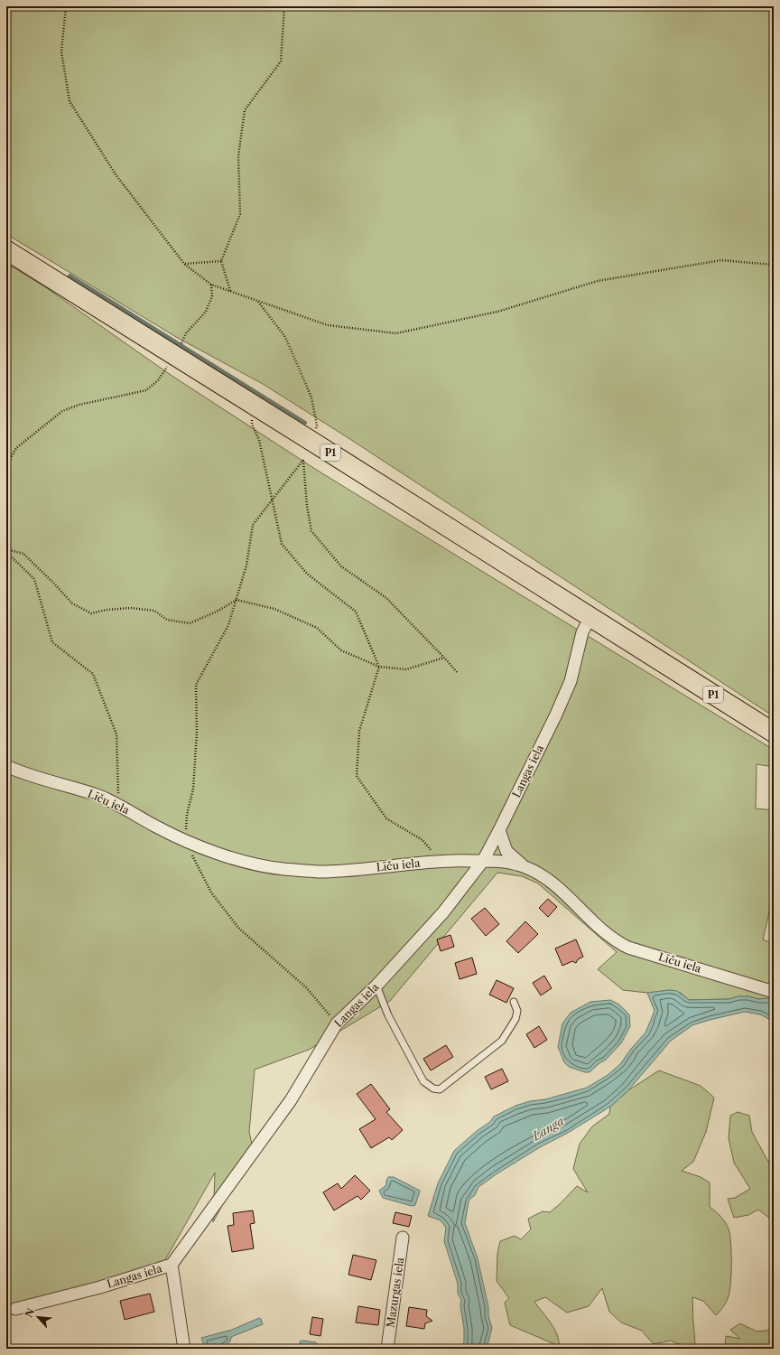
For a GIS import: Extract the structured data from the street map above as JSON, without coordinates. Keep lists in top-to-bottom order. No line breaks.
{"streets":{"main road":["P1"],"street":["Langas iela","Līču iela","Mazurgas iela"]},"crossings":[["P1","Langas iela"],["Langas iela","Līču iela"]],"water":["Langa"],"north":"top left"}
